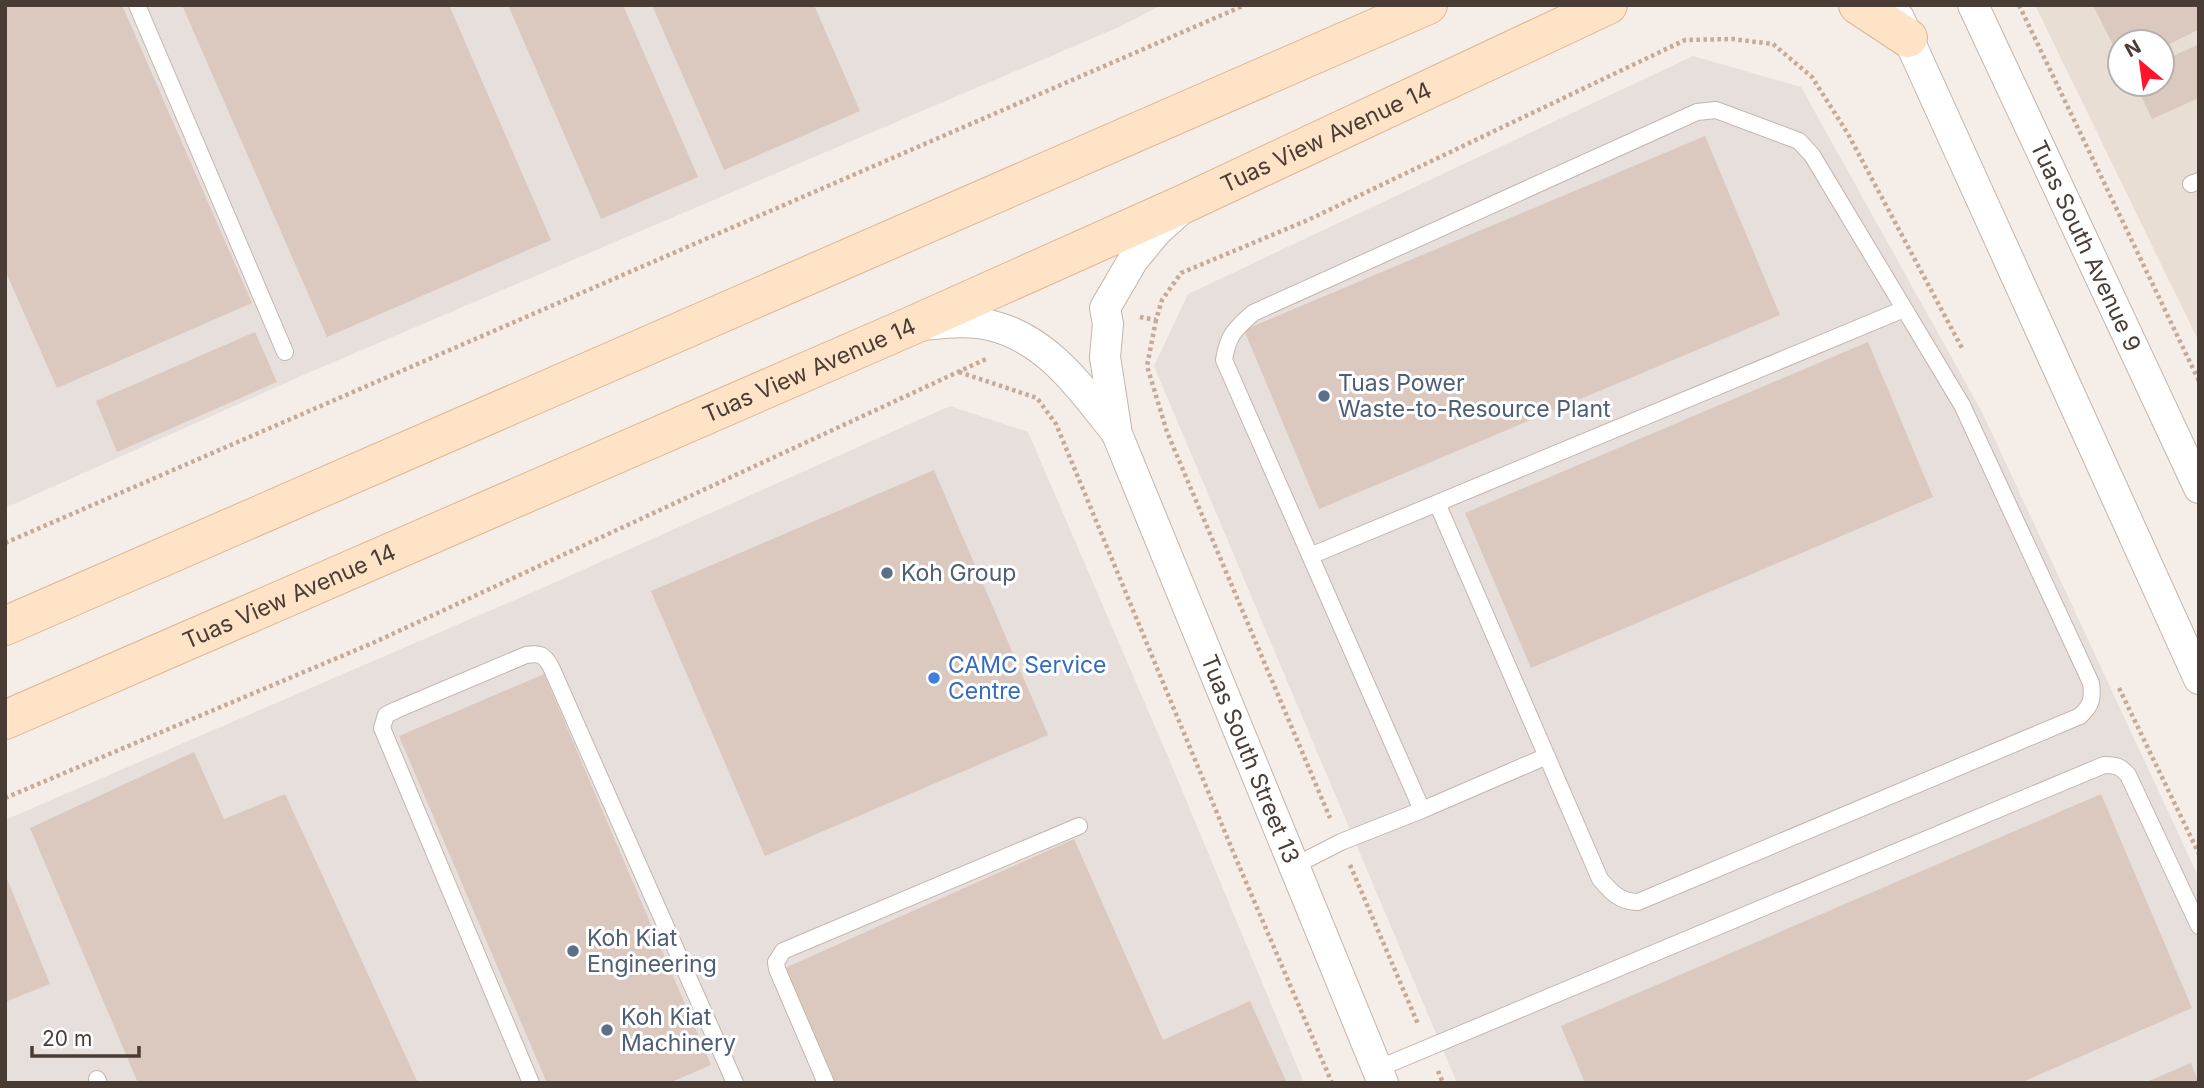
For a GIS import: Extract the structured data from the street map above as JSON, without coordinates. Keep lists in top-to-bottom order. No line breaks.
{"streets":{"street":["Tuas View Avenue 14","Tuas South Avenue 9","Tuas South Street 13"]},"crossings":[["Tuas View Avenue 14","Tuas South Street 13"]],"places":["Tuas Power Waste-to-Resource Plant","Koh Group","CAMC Service Centre","Koh Kiat Engineering","Koh Kiat Machinery"],"scale_bar":"20 m","north":"top left"}
